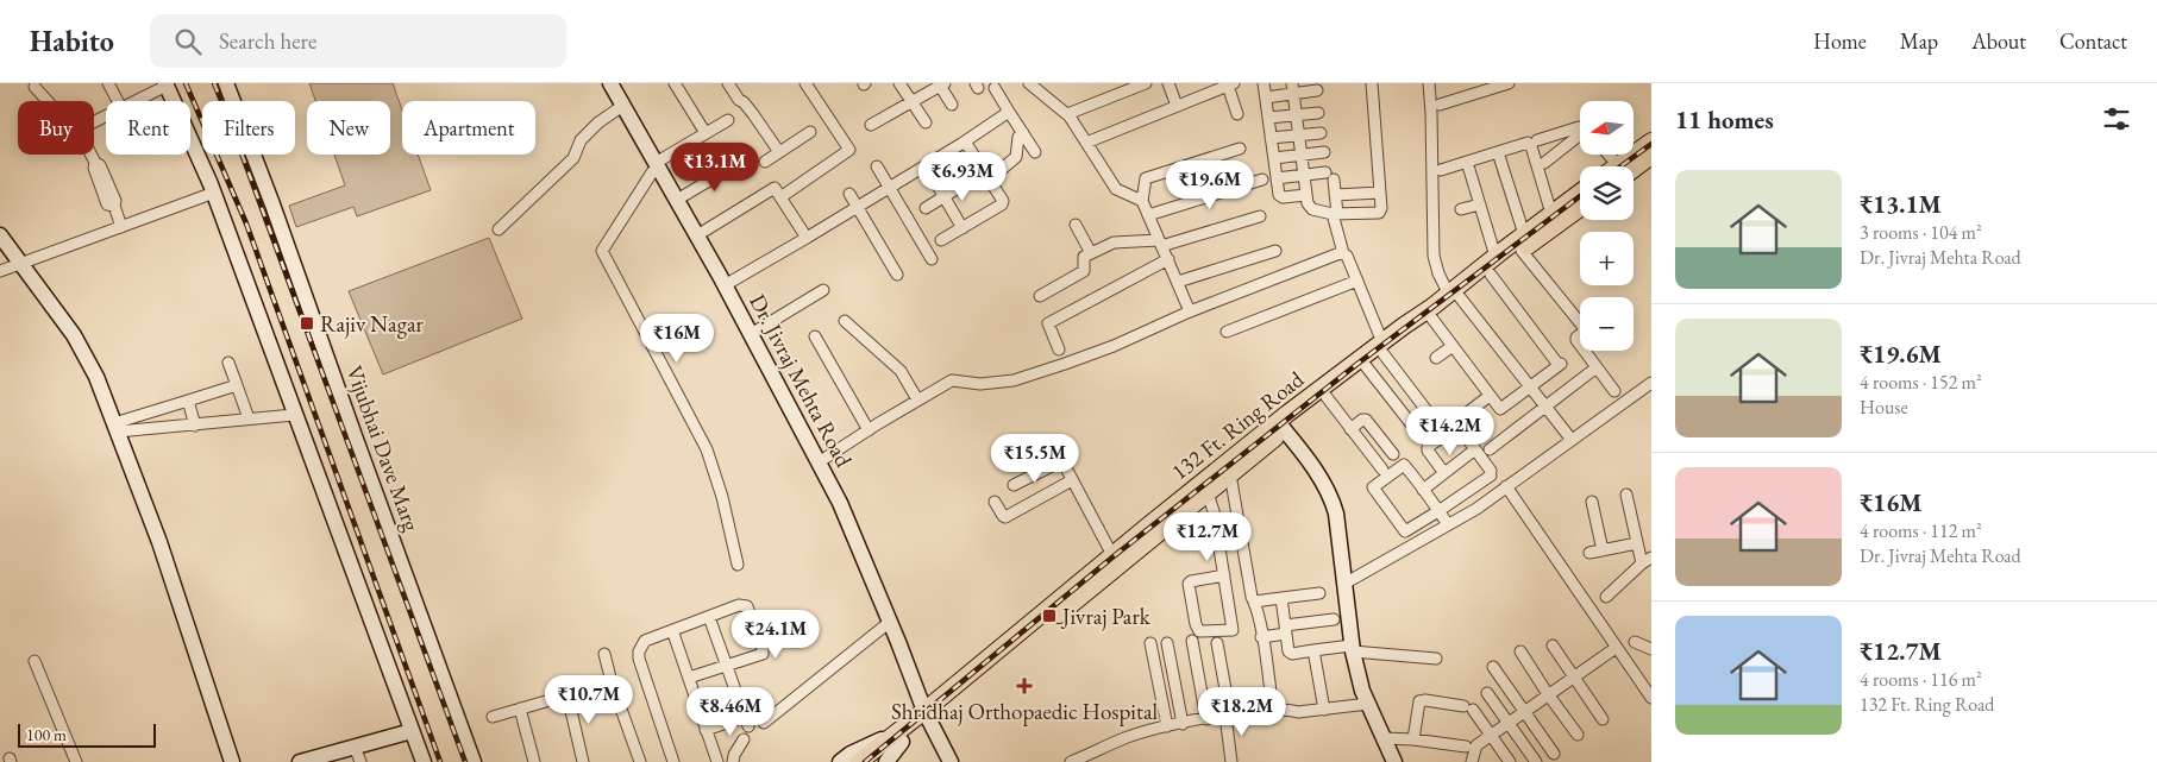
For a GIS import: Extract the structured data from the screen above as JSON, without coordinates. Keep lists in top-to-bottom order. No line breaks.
{"streets":{"main road":["132 Ft. Ring Road"],"street":["Dr. Jivraj Mehta Road","Vijubhai Dave Marg"]},"crossings":[["Dr. Jivraj Mehta Road","132 Ft. Ring Road"]],"places":{"transit":["Rajiv Nagar","Jivraj Park"],"health":["Shridhaj Orthopaedic Hospital"]},"scale_bar":"100 m","north":"left","page":{"header":"Habito","search":"Search here","nav":["Home","Map","About","Contact"],"heading":"11 homes","map_buttons":["+","−"],"chip":["Buy","Rent","Filters","New","Apartment"],"price":["₹13.1M","₹6.93M","₹19.6M","₹16M","₹14.2M","₹15.5M","₹12.7M","₹24.1M","₹10.7M","₹8.46M","₹18.2M"],"list":[{"name":"₹13.1M","note":"3 rooms · 104 m² · Dr. Jivraj Mehta Road"},{"name":"₹19.6M","note":"4 rooms · 152 m² · House"},{"name":"₹16M","note":"4 rooms · 112 m² · Dr. Jivraj Mehta Road"},{"name":"₹12.7M","note":"4 rooms · 116 m² · 132 Ft. Ring Road"}],"scale":"100 m"}}
